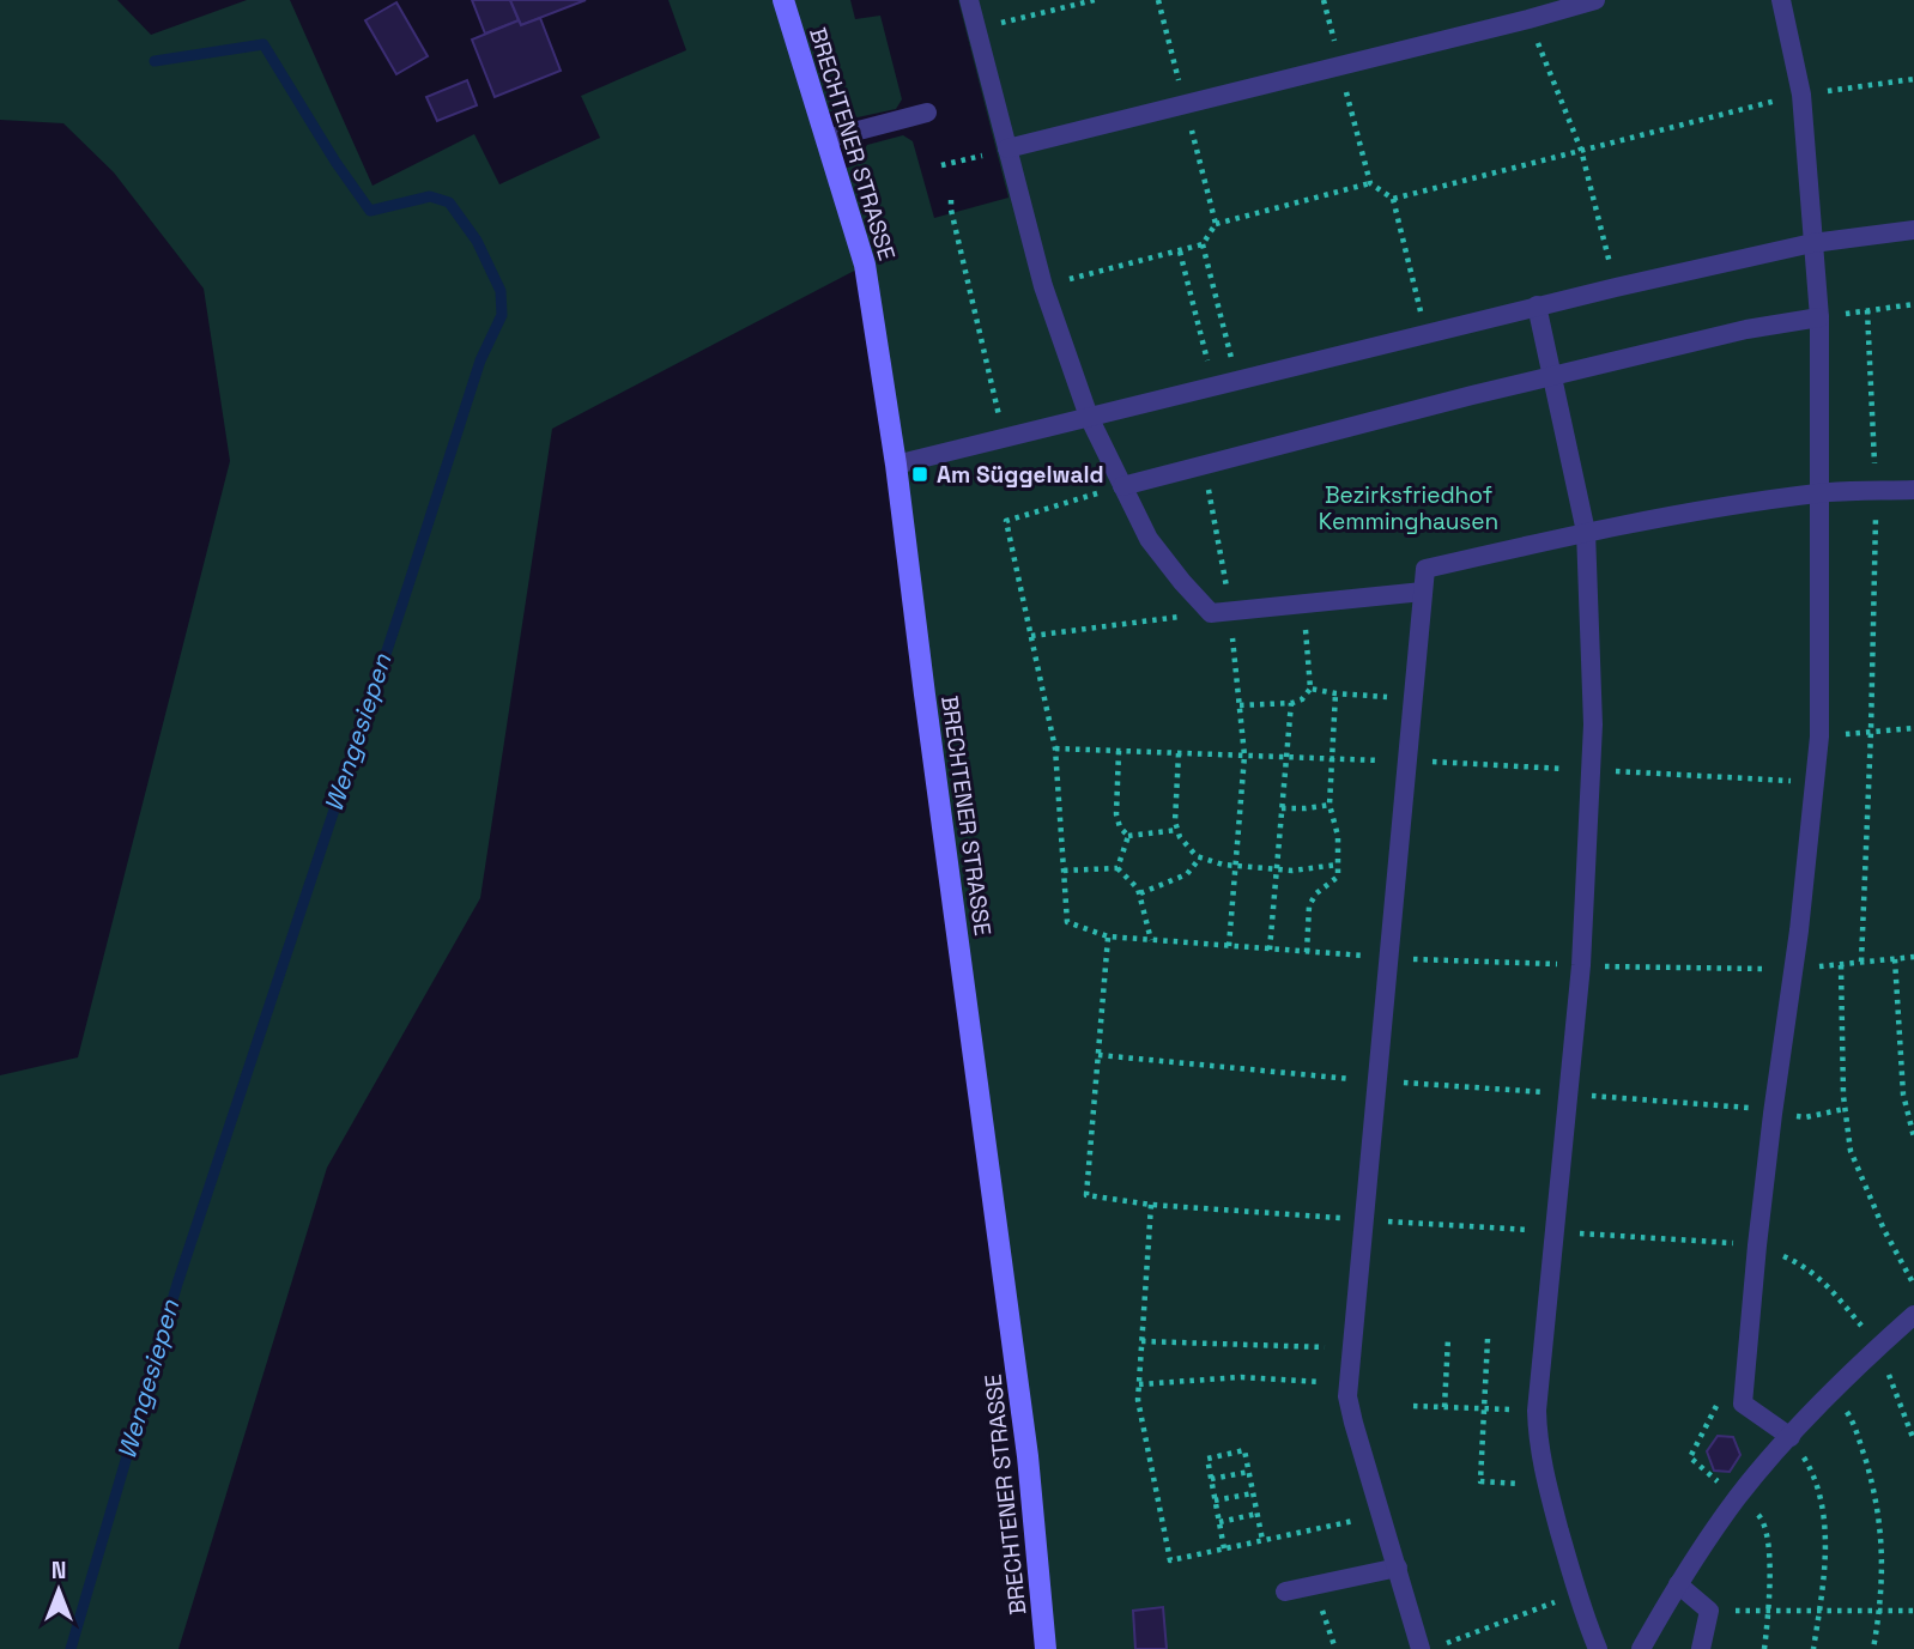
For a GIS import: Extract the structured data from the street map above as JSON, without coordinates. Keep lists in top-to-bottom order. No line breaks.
{"streets":{"street":["BRECHTENER STRASSE"]},"water":["Wengesiepen"],"parks":["Bezirksfriedhof Kemminghausen"],"places":{"transit":["Am Süggelwald"]},"north":"top"}
